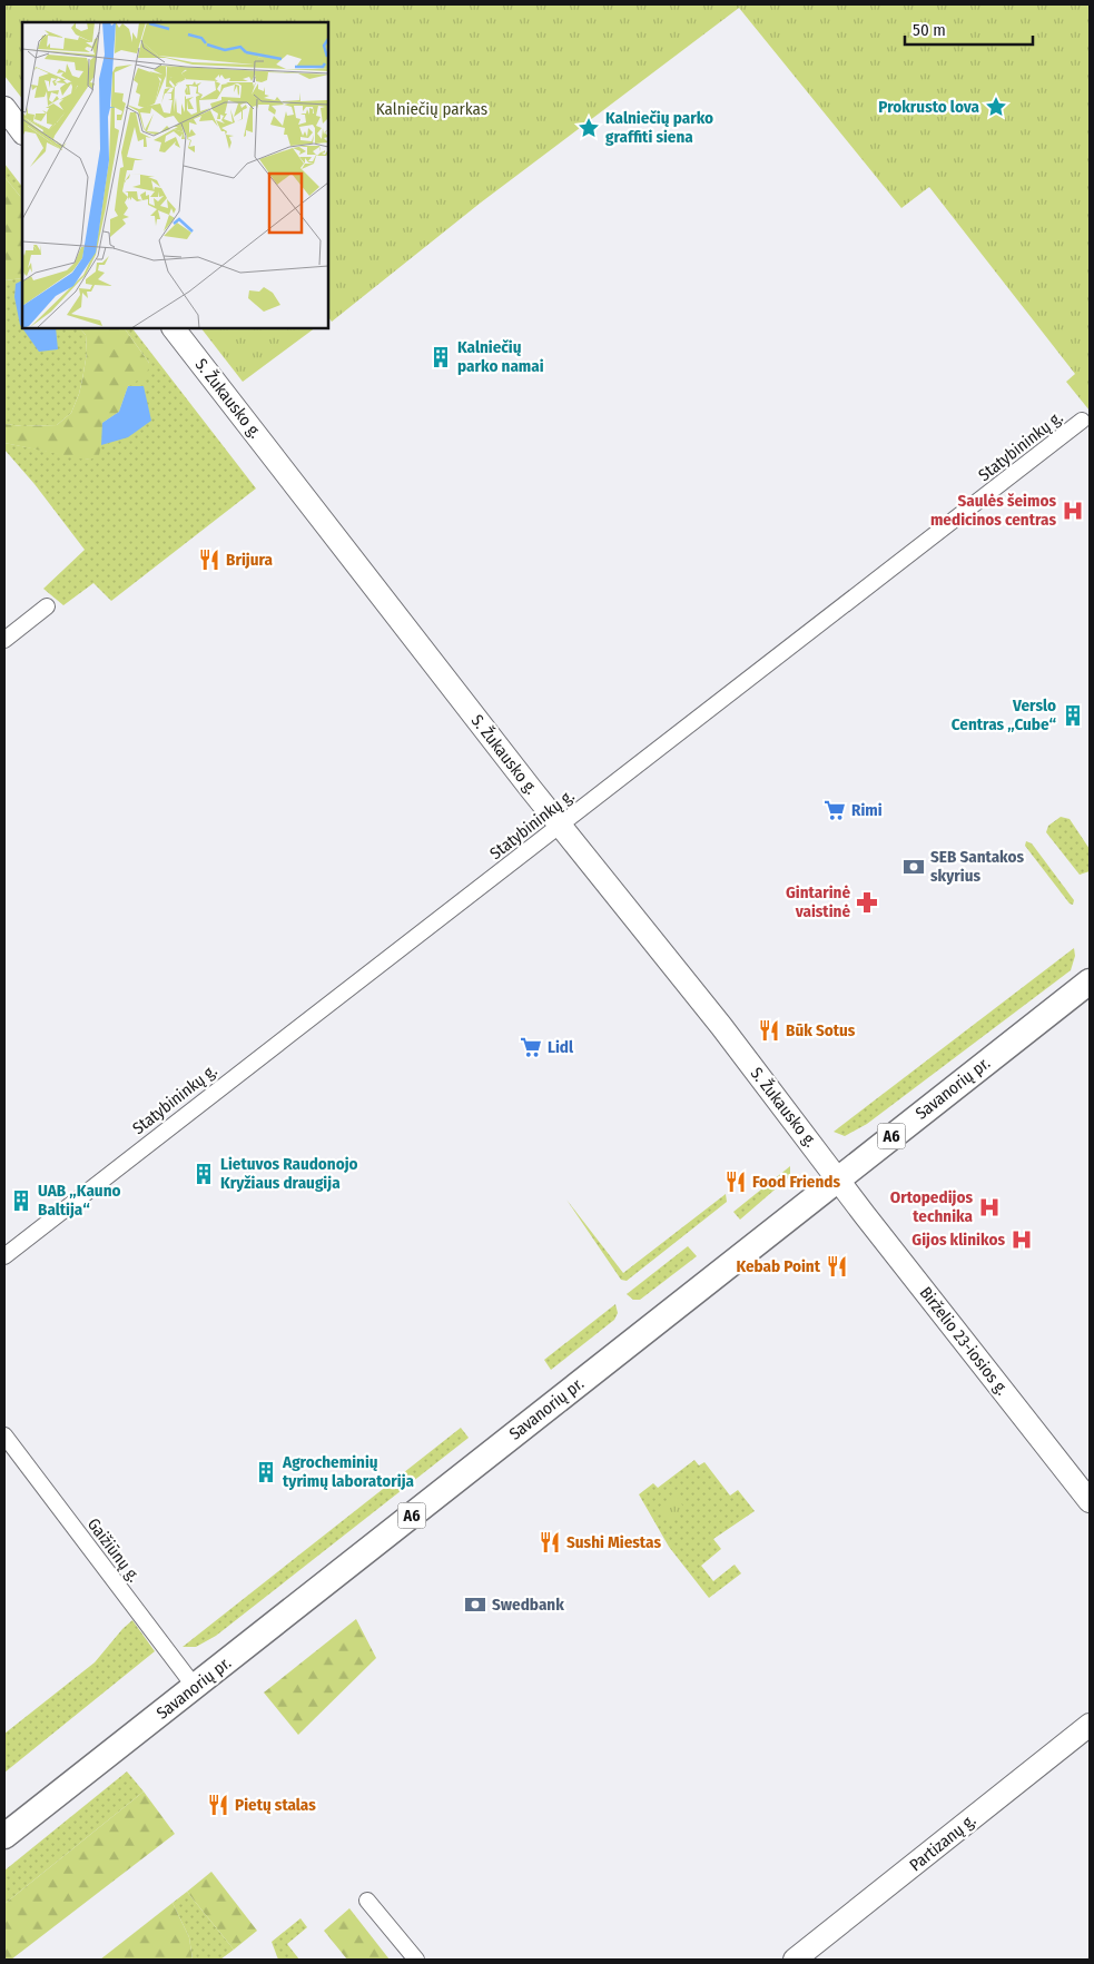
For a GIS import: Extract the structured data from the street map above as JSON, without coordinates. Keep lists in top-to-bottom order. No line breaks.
{"streets":{"main road":["S. Žukausko g.","Savanorių pr.","A6","Birželio 23-iosios g.","Partizanų g."],"street":["Statybininkų g.","Gaižiūnų g."]},"crossings":[["S. Žukausko g.","Statybininkų g."],["S. Žukausko g.","Savanorių pr."],["S. Žukausko g.","Birželio 23-iosios g."],["Savanorių pr.","Birželio 23-iosios g."],["Savanorių pr.","Gaižiūnų g."]],"parks":["Kalniečių parkas"],"places":{"place":["Prokrusto lova","Kalniečių parko graffiti siena"],"building":["Kalniečių parko namai","Verslo Centras „Cube“","Lietuvos Raudonojo Kryžiaus draugija","UAB „Kauno Baltija“","Agrocheminių tyrimų laboratorija"],"hospital":["Saulės šeimos medicinos centras","Ortopedijos technika","Gijos klinikos"],"restaurant":["Brijura","Būk Sotus","Food Friends","Kebab Point","Sushi Miestas","Pietų stalas"],"supermarket":["Rimi","Lidl"],"bank":["SEB Santakos skyrius","Swedbank"],"pharmacy":["Gintarinė vaistinė"]},"scale_bar":"50 m"}
